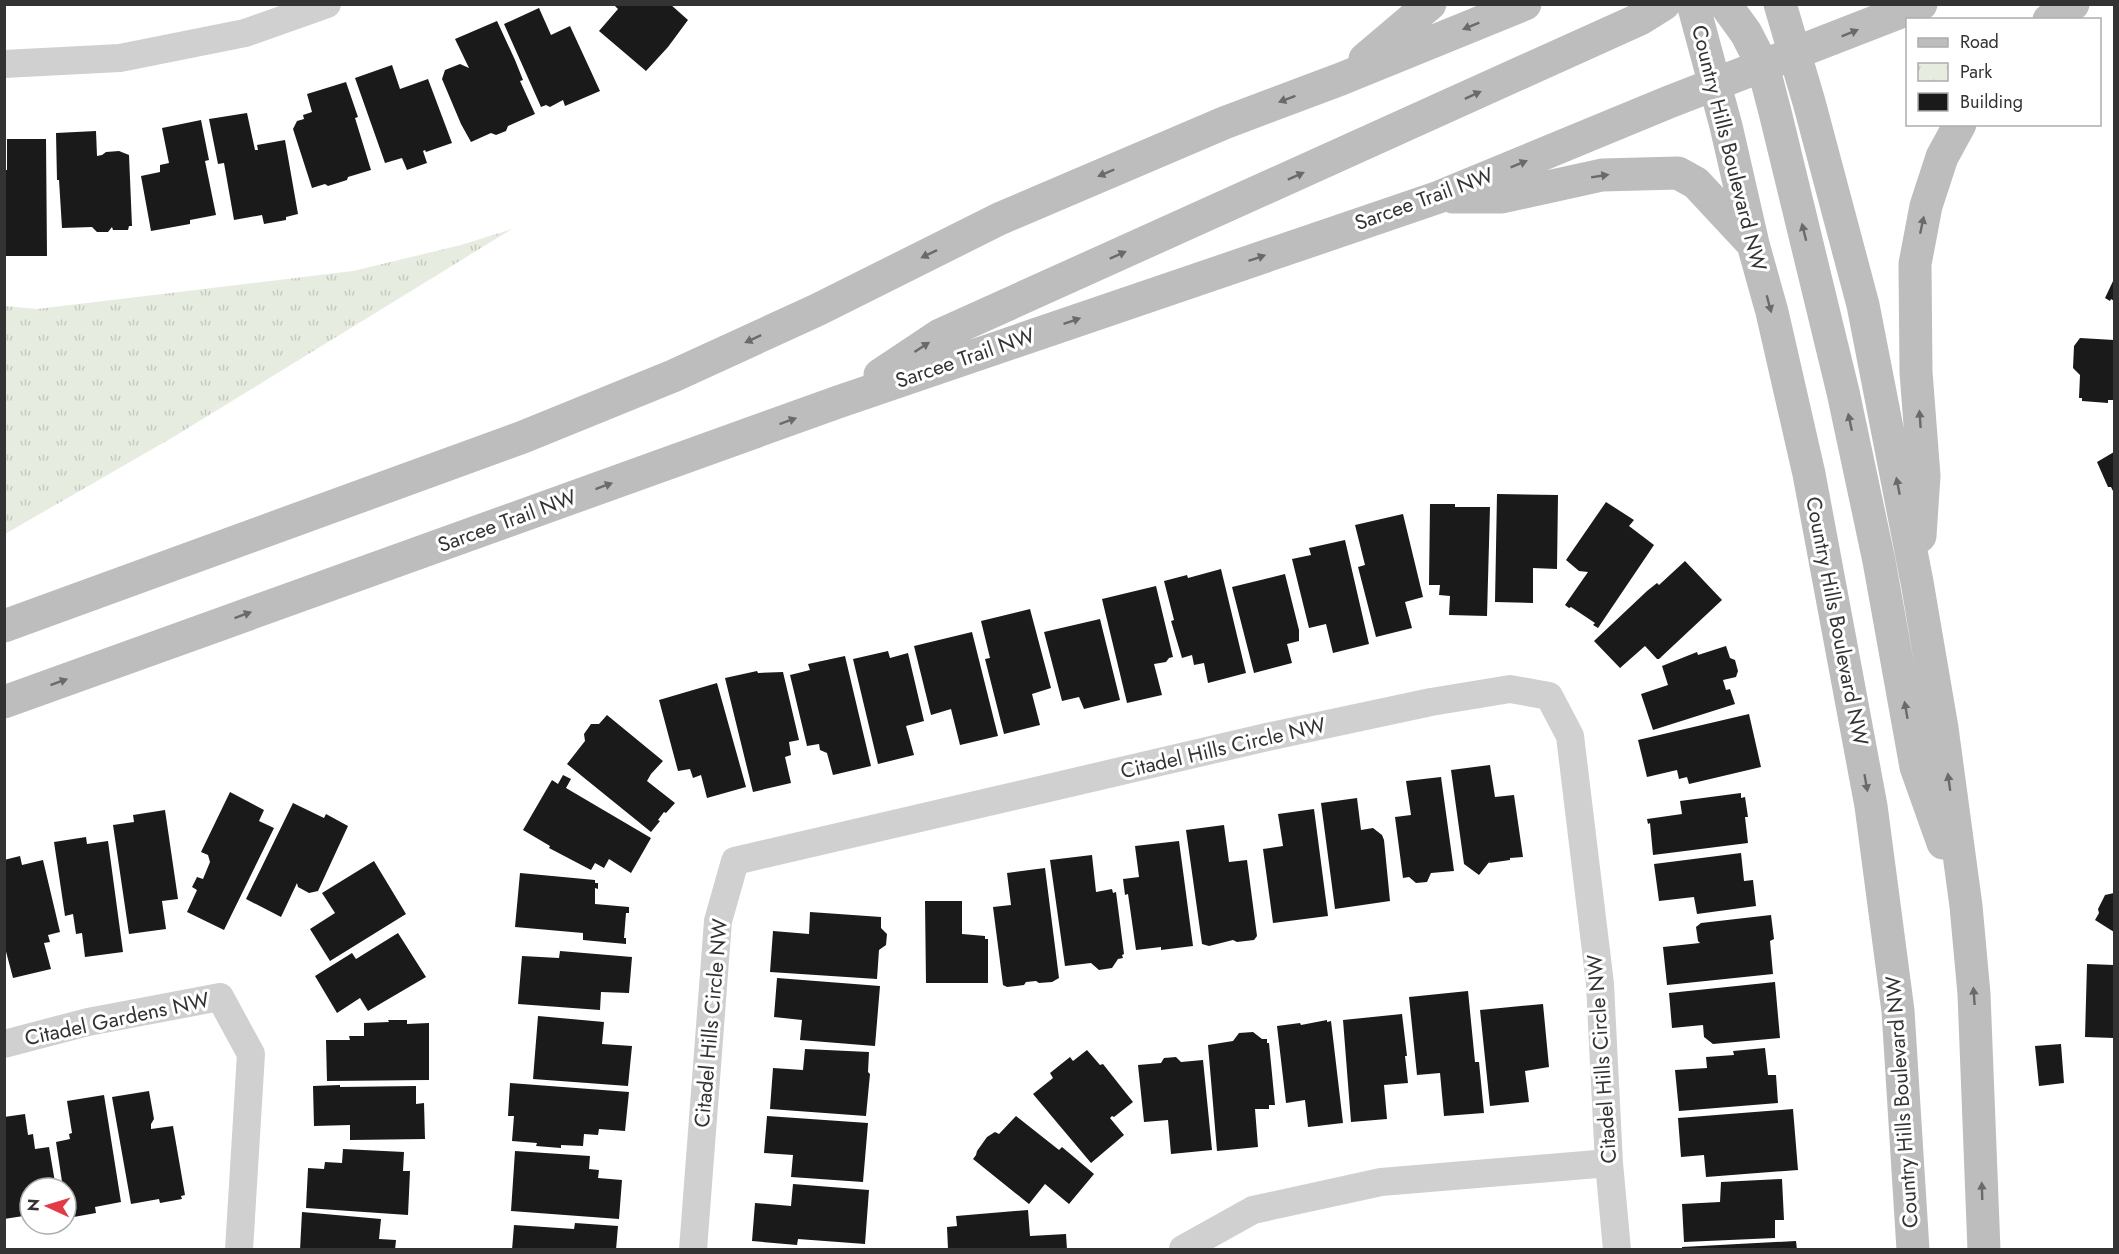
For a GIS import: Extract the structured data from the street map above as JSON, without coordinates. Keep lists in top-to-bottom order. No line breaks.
{"streets":{"main road":["Country Hills Boulevard NW","Sarcee Trail NW"],"street":["Citadel Hills Circle NW","Citadel Gardens NW"]},"crossings":[["Country Hills Boulevard NW","Sarcee Trail NW"]],"legend":["Road","Park","Building"],"north":"left"}
